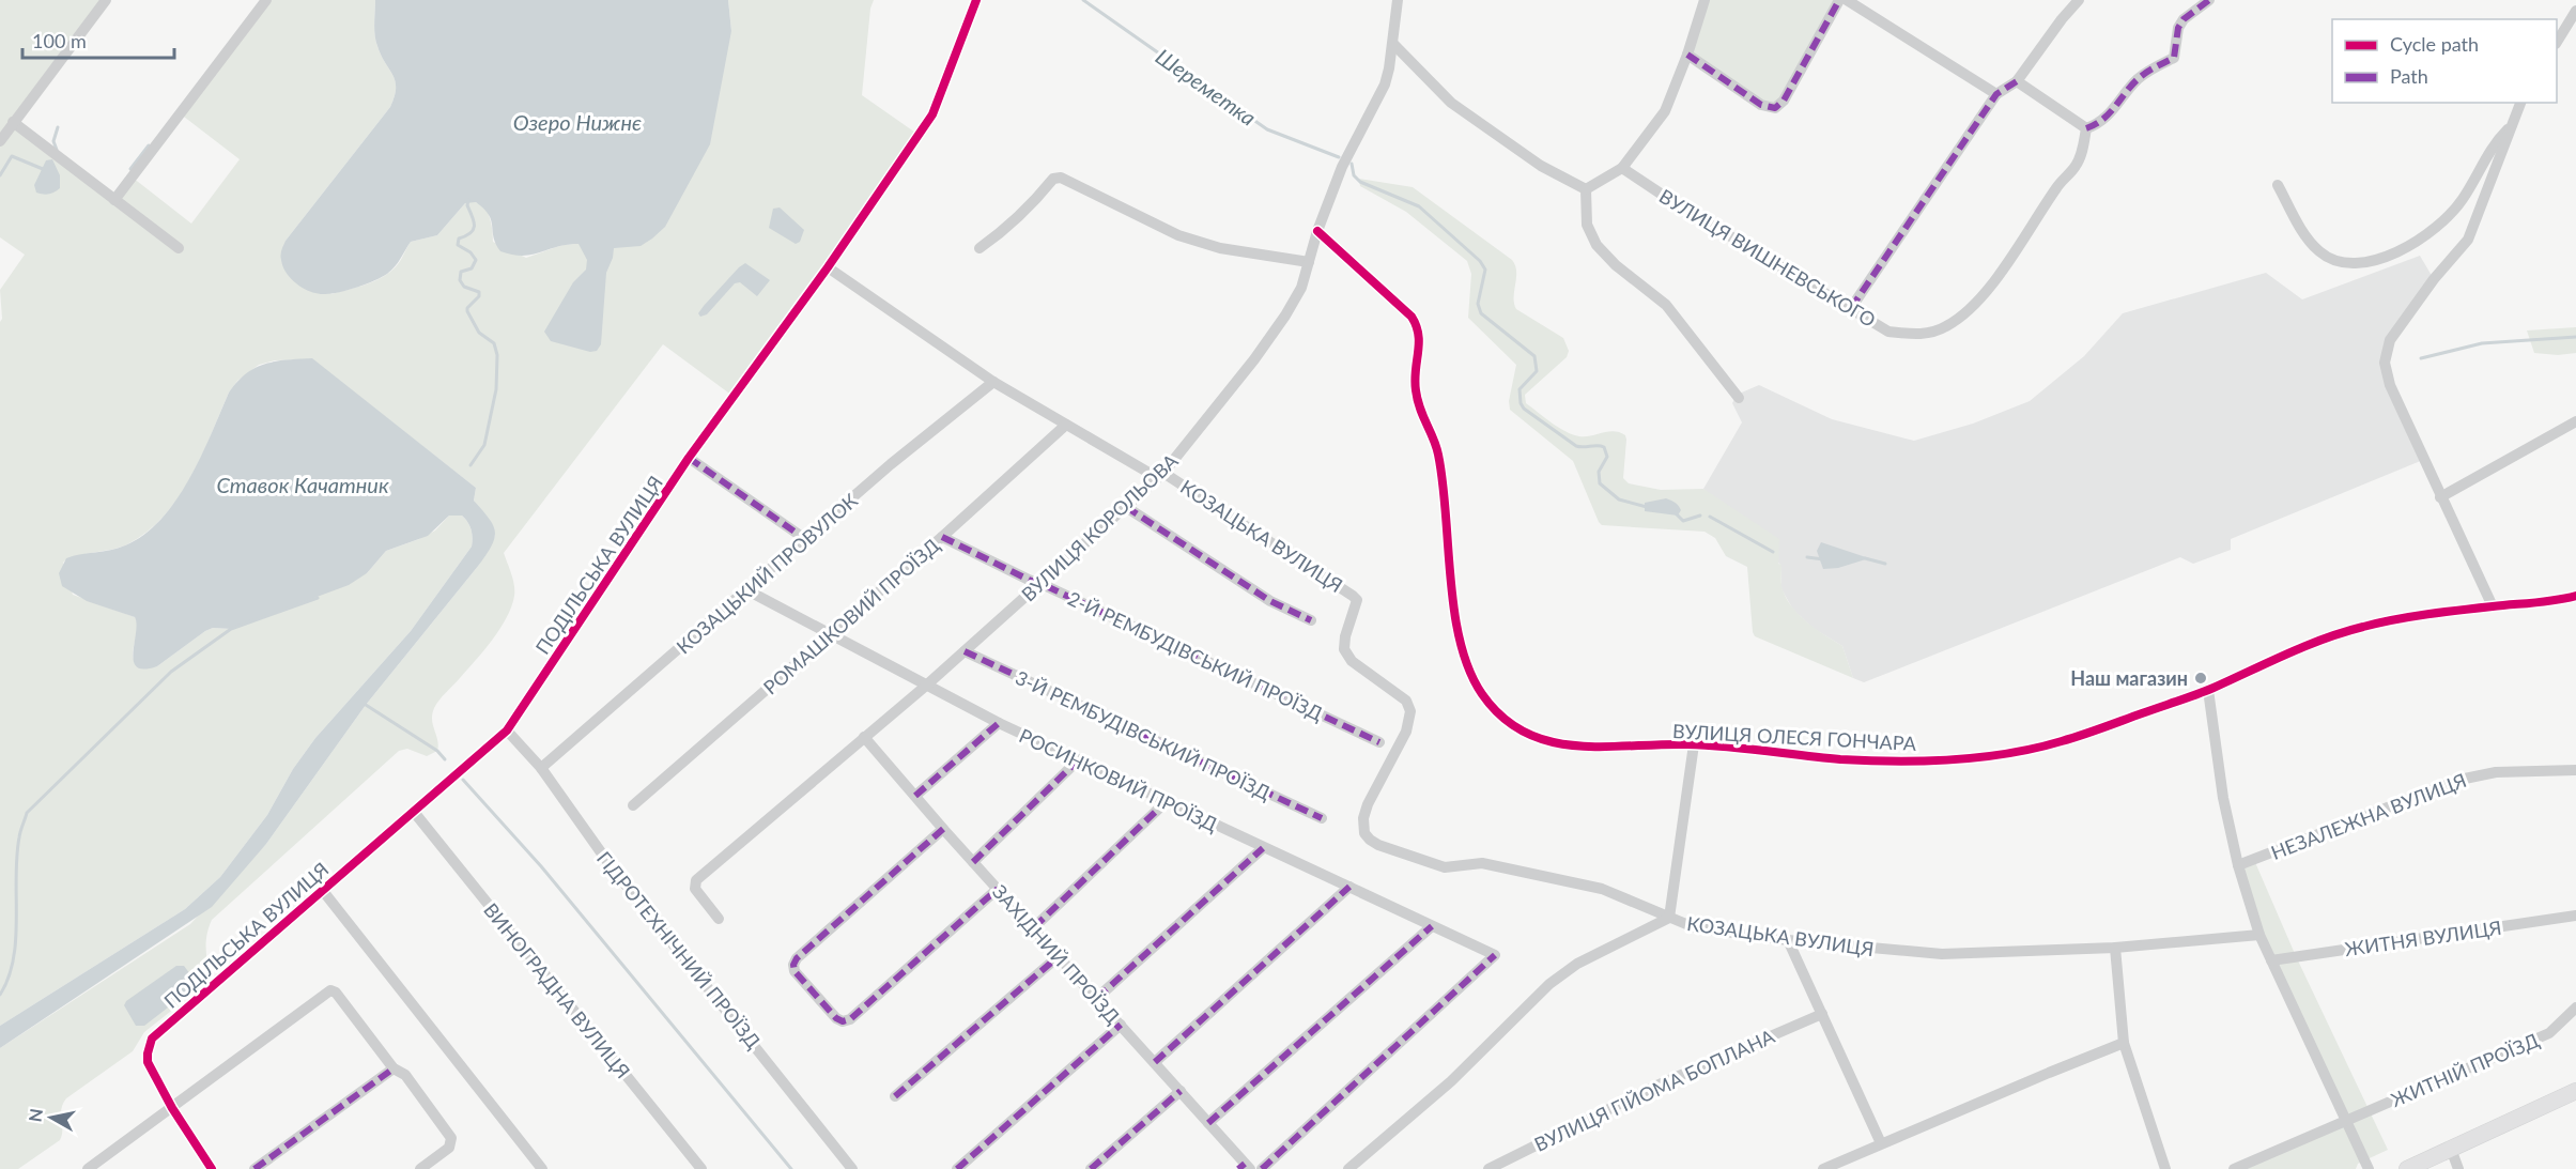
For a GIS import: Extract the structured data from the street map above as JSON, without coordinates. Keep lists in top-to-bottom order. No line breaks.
{"streets":{"street":["ВУЛИЦЯ ВИШНЕВСЬКОГО","ВУЛИЦЯ КОРОЛЬОВА","КОЗАЦЬКА ВУЛИЦЯ","ПОДІЛЬСЬКА ВУЛИЦЯ","КОЗАЦЬКИЙ ПРОВУЛОК","РОМАШКОВИЙ ПРОЇЗД","2-Й РЕМБУДІВСЬКИЙ ПРОЇЗД","3-Й РЕМБУДІВСЬКИЙ ПРОЇЗД","ВУЛИЦЯ ОЛЕСЯ ГОНЧАРА","РОСИНКОВИЙ ПРОЇЗД","НЕЗАЛЕЖНА ВУЛИЦЯ","ЖИТНЯ ВУЛИЦЯ","ГІДРОТЕХНІЧНИЙ ПРОЇЗД","ЗАХІДНИЙ ПРОЇЗД","ВИНОГРАДНА ВУЛИЦЯ","ЖИТНІЙ ПРОЇЗД","ВУЛИЦЯ ГІЙОМА БОПЛАНА"]},"crossings":[["ВУЛИЦЯ КОРОЛЬОВА","КОЗАЦЬКА ВУЛИЦЯ"],["ВУЛИЦЯ КОРОЛЬОВА","2-Й РЕМБУДІВСЬКИЙ ПРОЇЗД"],["ВУЛИЦЯ КОРОЛЬОВА","3-Й РЕМБУДІВСЬКИЙ ПРОЇЗД"],["ВУЛИЦЯ КОРОЛЬОВА","ВУЛИЦЯ ОЛЕСЯ ГОНЧАРА"],["ВУЛИЦЯ КОРОЛЬОВА","РОСИНКОВИЙ ПРОЇЗД"],["ВУЛИЦЯ КОРОЛЬОВА","ЗАХІДНИЙ ПРОЇЗД"],["КОЗАЦЬКА ВУЛИЦЯ","ПОДІЛЬСЬКА ВУЛИЦЯ"],["КОЗАЦЬКА ВУЛИЦЯ","КОЗАЦЬКИЙ ПРОВУЛОК"],["КОЗАЦЬКА ВУЛИЦЯ","РОМАШКОВИЙ ПРОЇЗД"],["ПОДІЛЬСЬКА ВУЛИЦЯ","ГІДРОТЕХНІЧНИЙ ПРОЇЗД"],["ПОДІЛЬСЬКА ВУЛИЦЯ","ВИНОГРАДНА ВУЛИЦЯ"],["КОЗАЦЬКИЙ ПРОВУЛОК","РОСИНКОВИЙ ПРОЇЗД"],["КОЗАЦЬКИЙ ПРОВУЛОК","ГІДРОТЕХНІЧНИЙ ПРОЇЗД"],["РОМАШКОВИЙ ПРОЇЗД","2-Й РЕМБУДІВСЬКИЙ ПРОЇЗД"],["РОМАШКОВИЙ ПРОЇЗД","РОСИНКОВИЙ ПРОЇЗД"]],"water":["Шереметка","Озеро Нижнє","Ставок Качатник"],"places":["Наш магазин"],"legend":["Cycle path","Path"],"scale_bar":"100 m","north":"left"}
